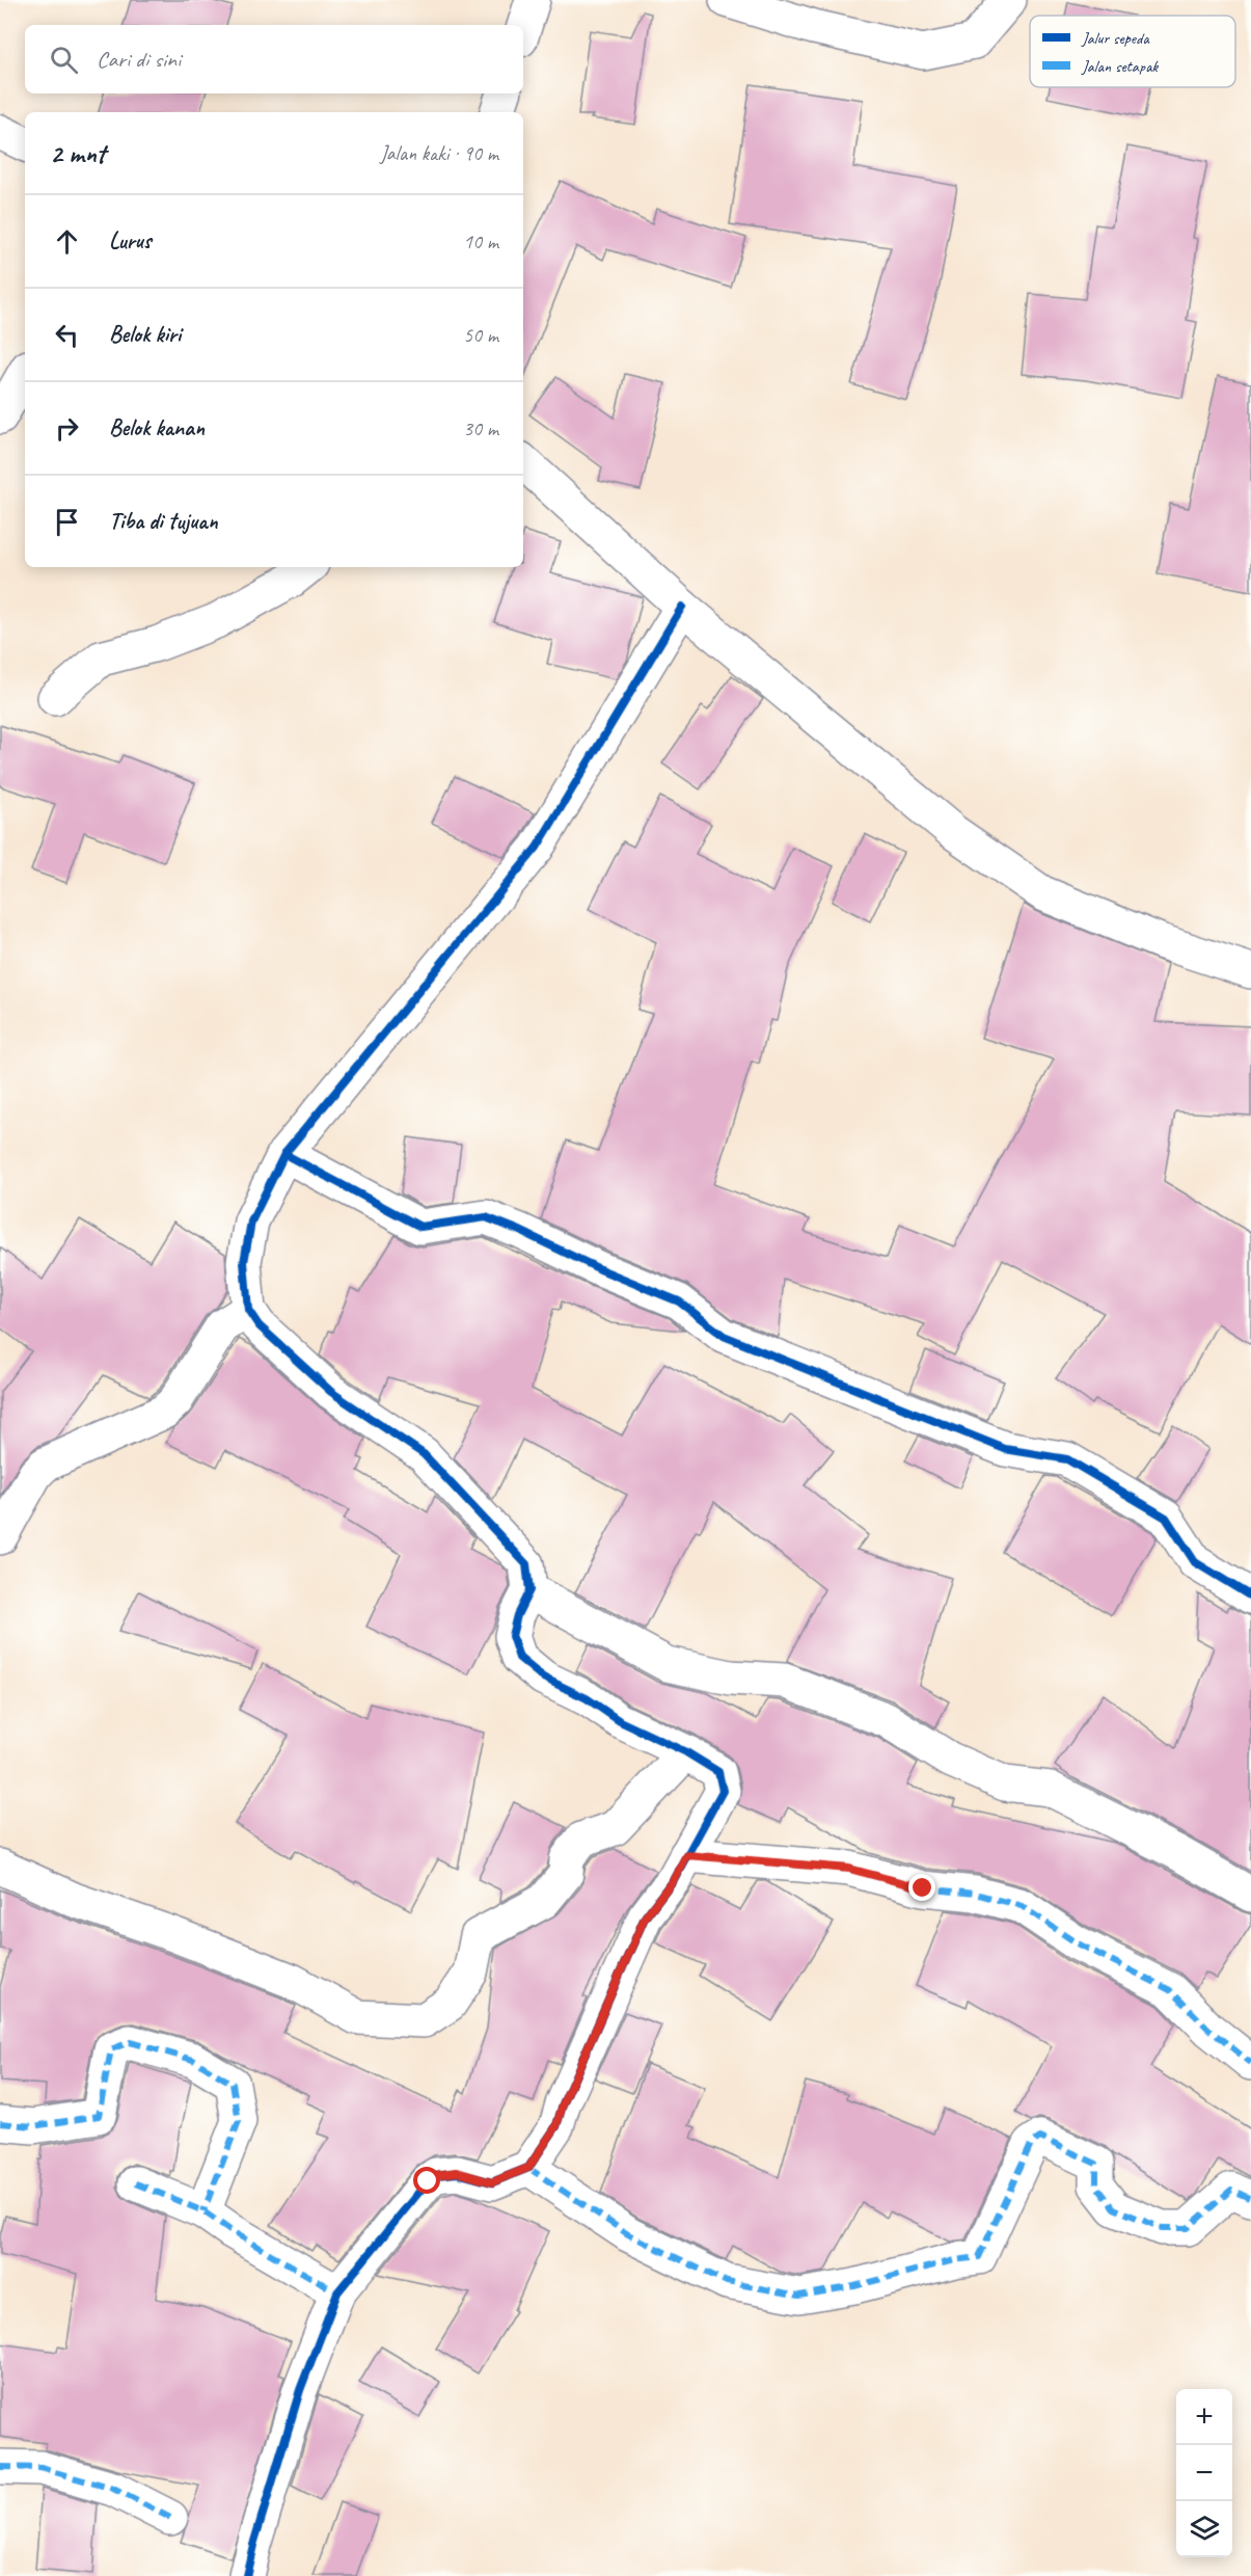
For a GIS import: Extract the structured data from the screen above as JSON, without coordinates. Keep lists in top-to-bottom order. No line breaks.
{"legend":["Jalur sepeda","Jalan setapak"],"page":{"search":"Cari di sini","heading":["2 mnt","Jalan kaki · 90 m"],"list":[["Lurus","10 m"],["Belok kiri","50 m"],["Belok kanan","30 m"],"Tiba di tujuan"],"map_buttons":["+","−"]}}
